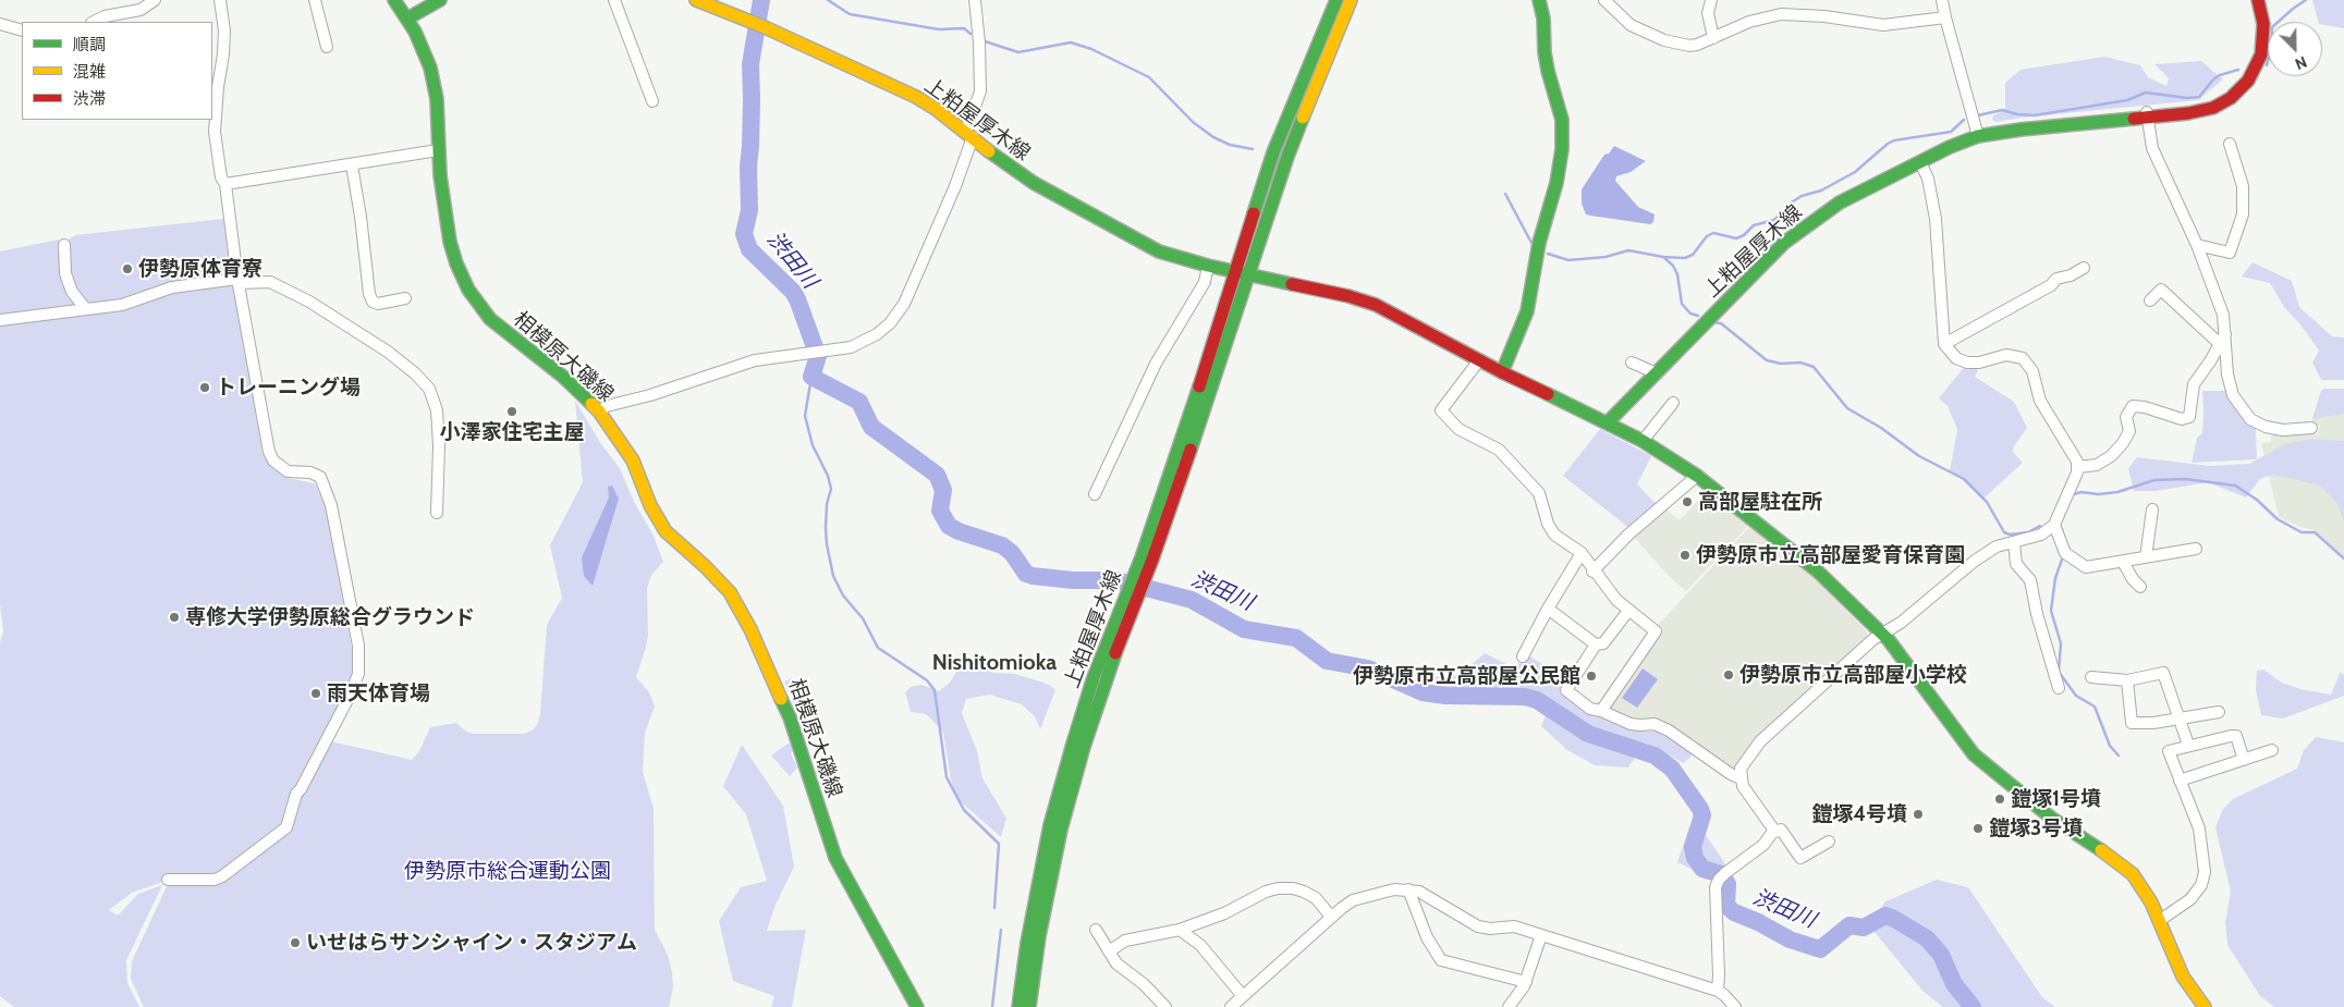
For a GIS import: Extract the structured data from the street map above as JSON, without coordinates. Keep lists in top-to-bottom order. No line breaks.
{"streets":{"main road":["上粕屋厚木線","相模原大磯線"]},"districts":["Nishitomioka"],"water":["渋田川"],"parks":["伊勢原市総合運動公園"],"places":["伊勢原体育寮","トレーニング場","小澤家住宅主屋","高部屋駐在所","伊勢原市立高部屋愛育保育園","専修大学伊勢原総合グラウンド","伊勢原市立高部屋小学校","伊勢原市立高部屋公民館","雨天体育場","鎧塚1号墳","鎧塚4号墳","鎧塚3号墳","いせはらサンシャイン・スタジアム"],"legend":["順調","混雑","渋滞"],"north":"bottom right"}
